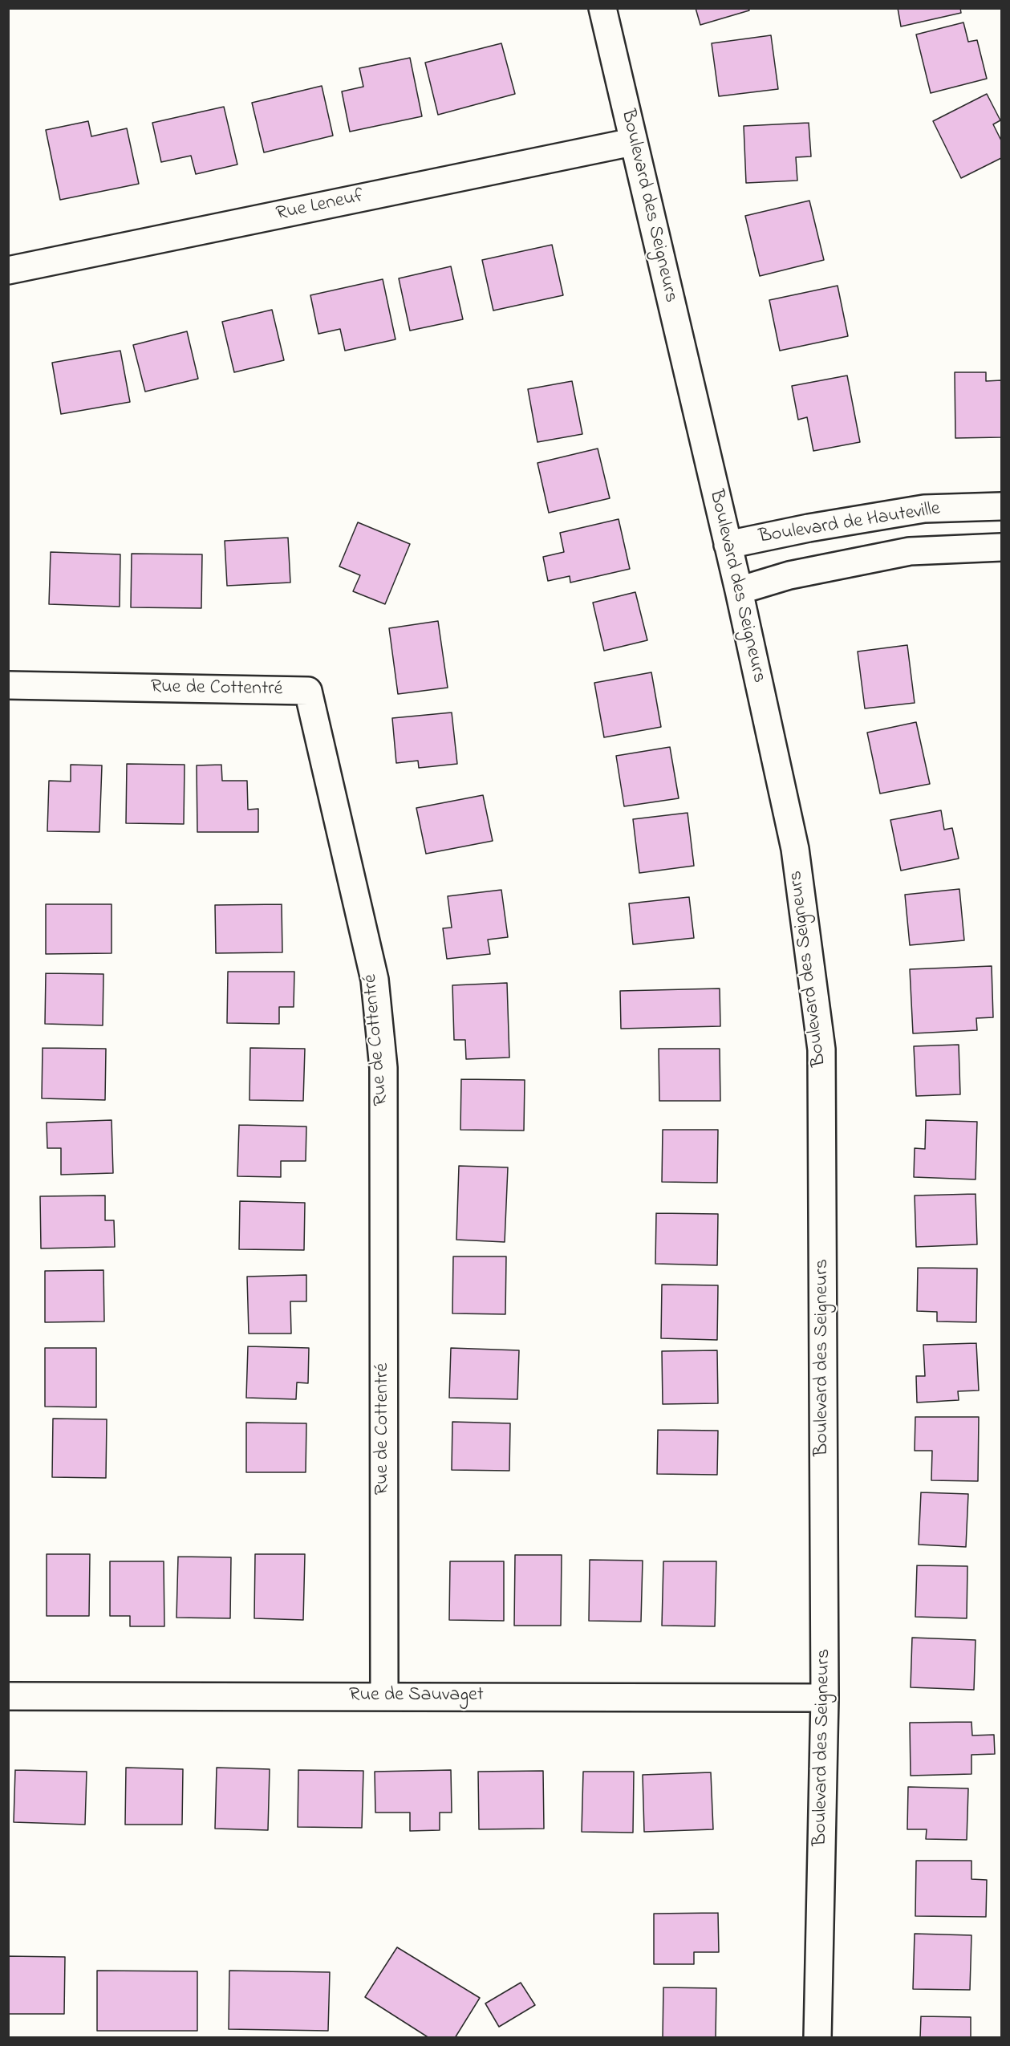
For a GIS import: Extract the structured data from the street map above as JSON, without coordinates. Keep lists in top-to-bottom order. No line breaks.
{"streets":{"street":["Rue Leneuf","Boulevard des Seigneurs","Boulevard de Hauteville","Rue de Cottentré","Rue de Sauvaget"]},"crossings":[["Rue Leneuf","Boulevard des Seigneurs"],["Boulevard des Seigneurs","Boulevard de Hauteville"],["Boulevard des Seigneurs","Rue de Sauvaget"],["Rue de Cottentré","Rue de Sauvaget"]]}
